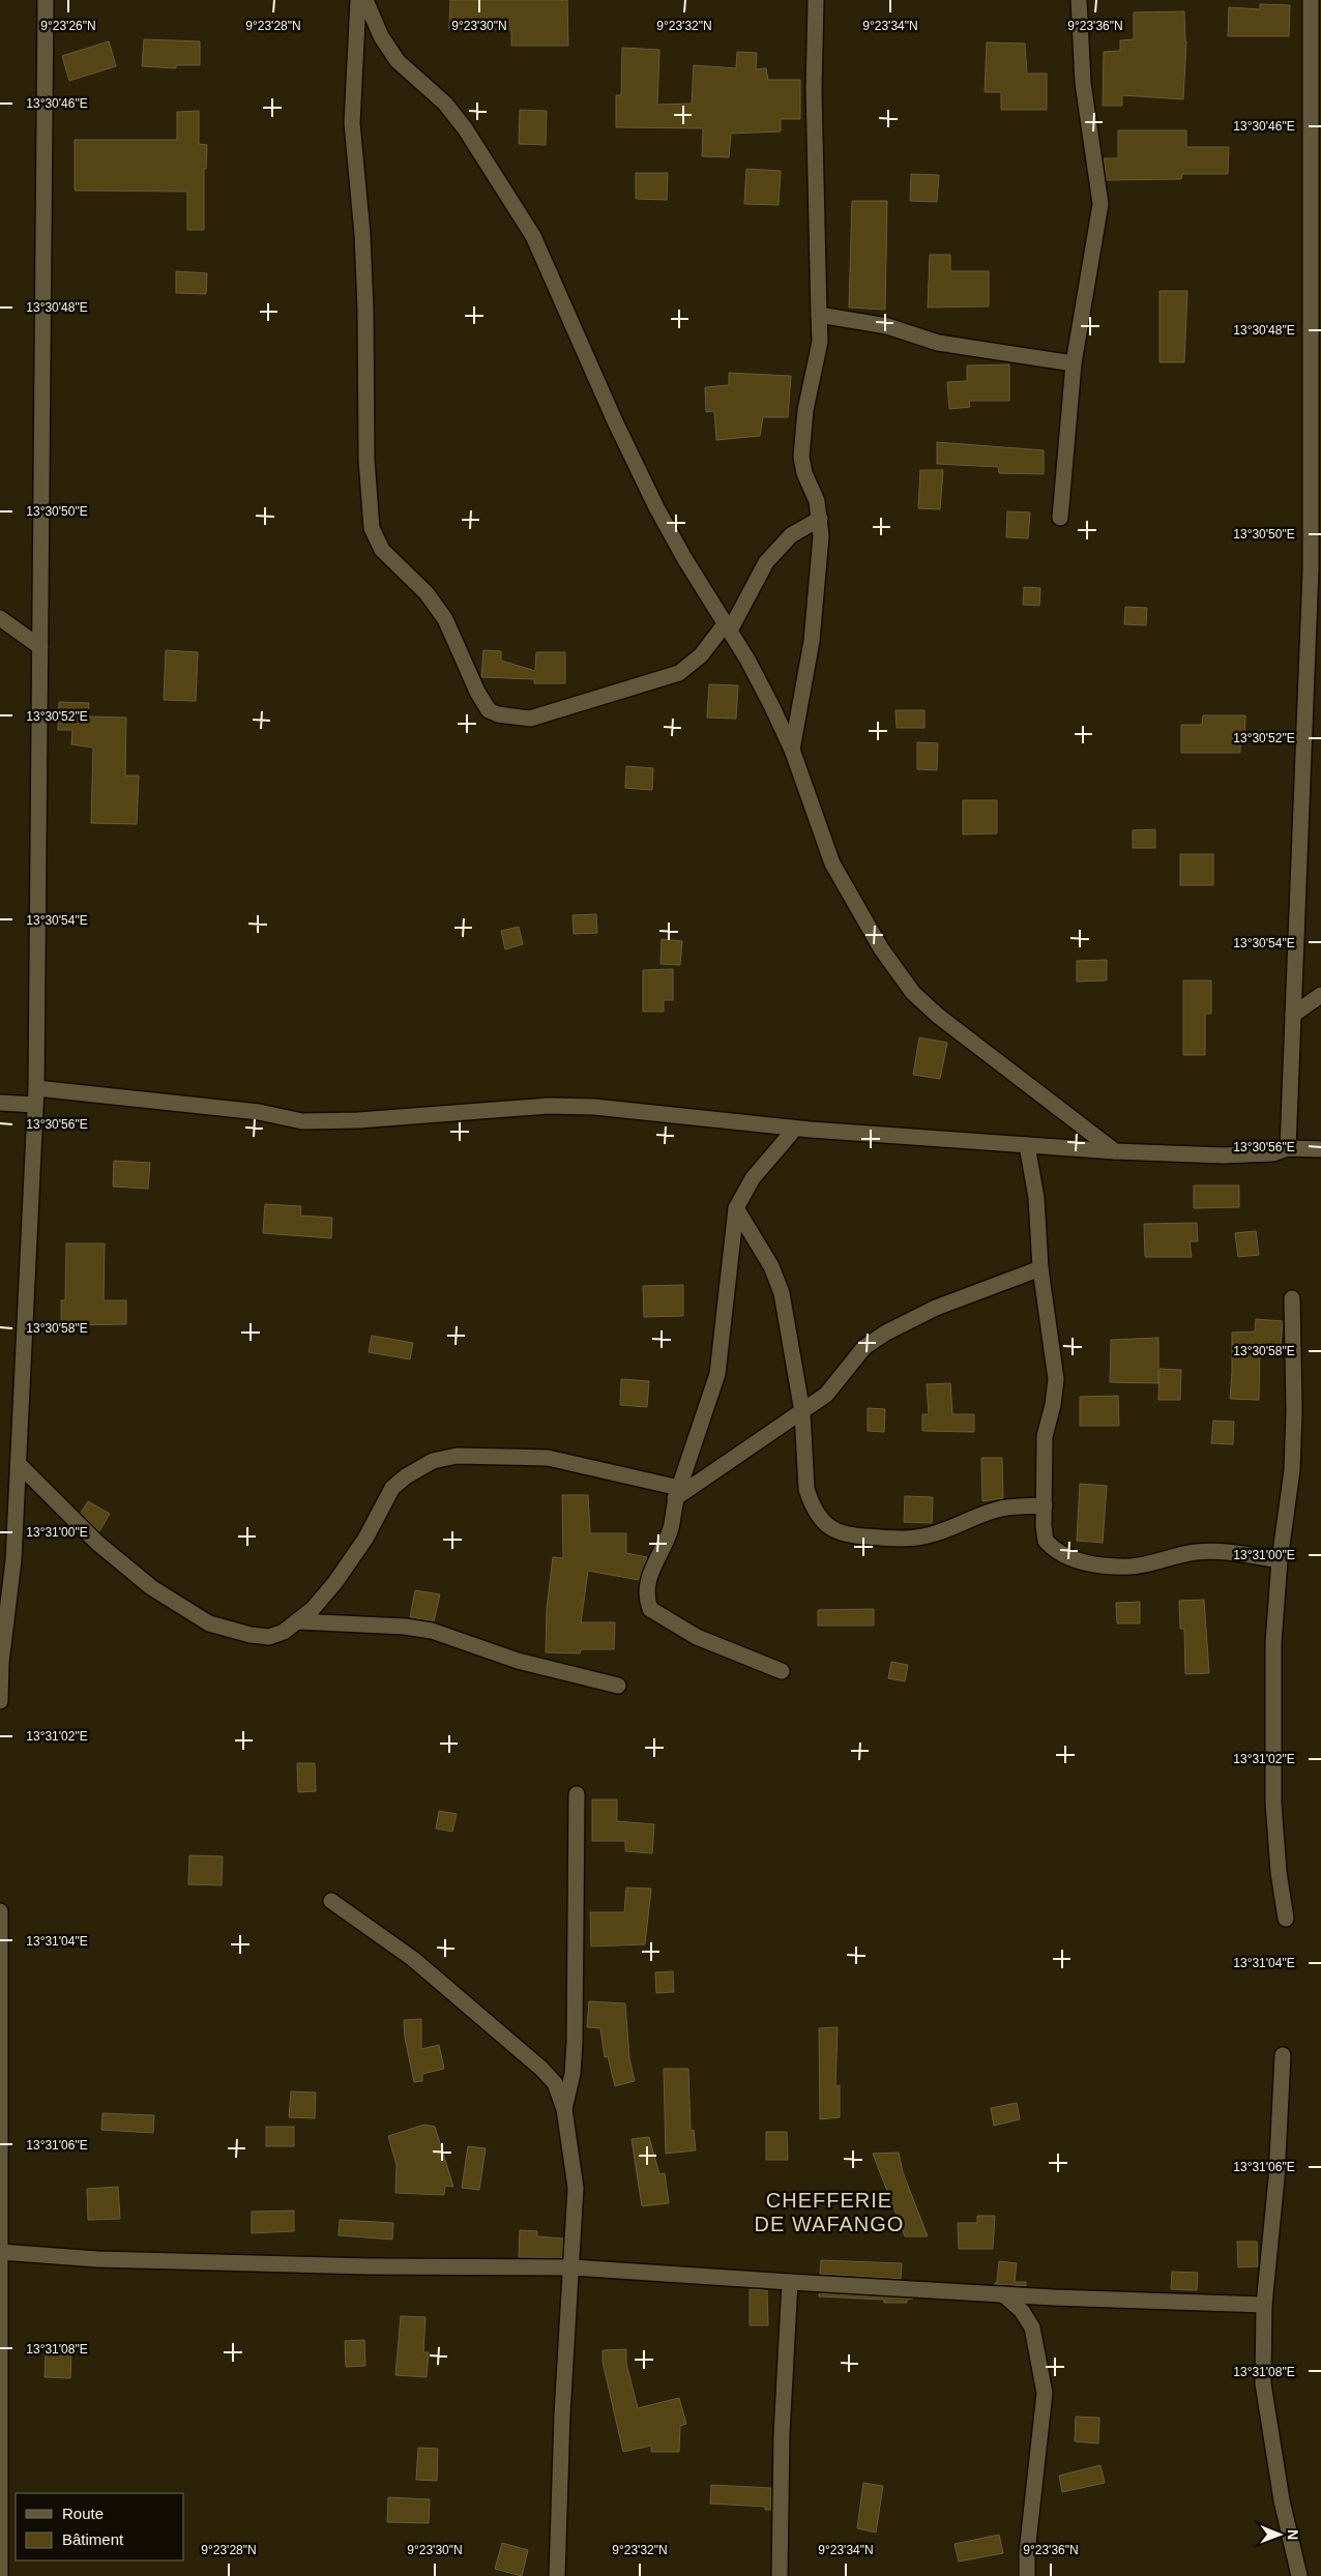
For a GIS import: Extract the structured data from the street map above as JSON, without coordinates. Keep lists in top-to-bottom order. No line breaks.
{"districts":["CHEFFERIE DE WAFANGO"],"legend":["Route","Bâtiment"],"north":"right","coordinates":["9°23'26\"N","9°23'28\"N","9°23'30\"N","9°23'32\"N","9°23'34\"N","9°23'36\"N","13°30'46\"E","13°30'48\"E","13°30'50\"E","13°30'52\"E","13°30'54\"E","13°30'56\"E","13°30'58\"E","13°31'00\"E","13°31'02\"E","13°31'04\"E","13°31'06\"E","13°31'08\"E"]}
